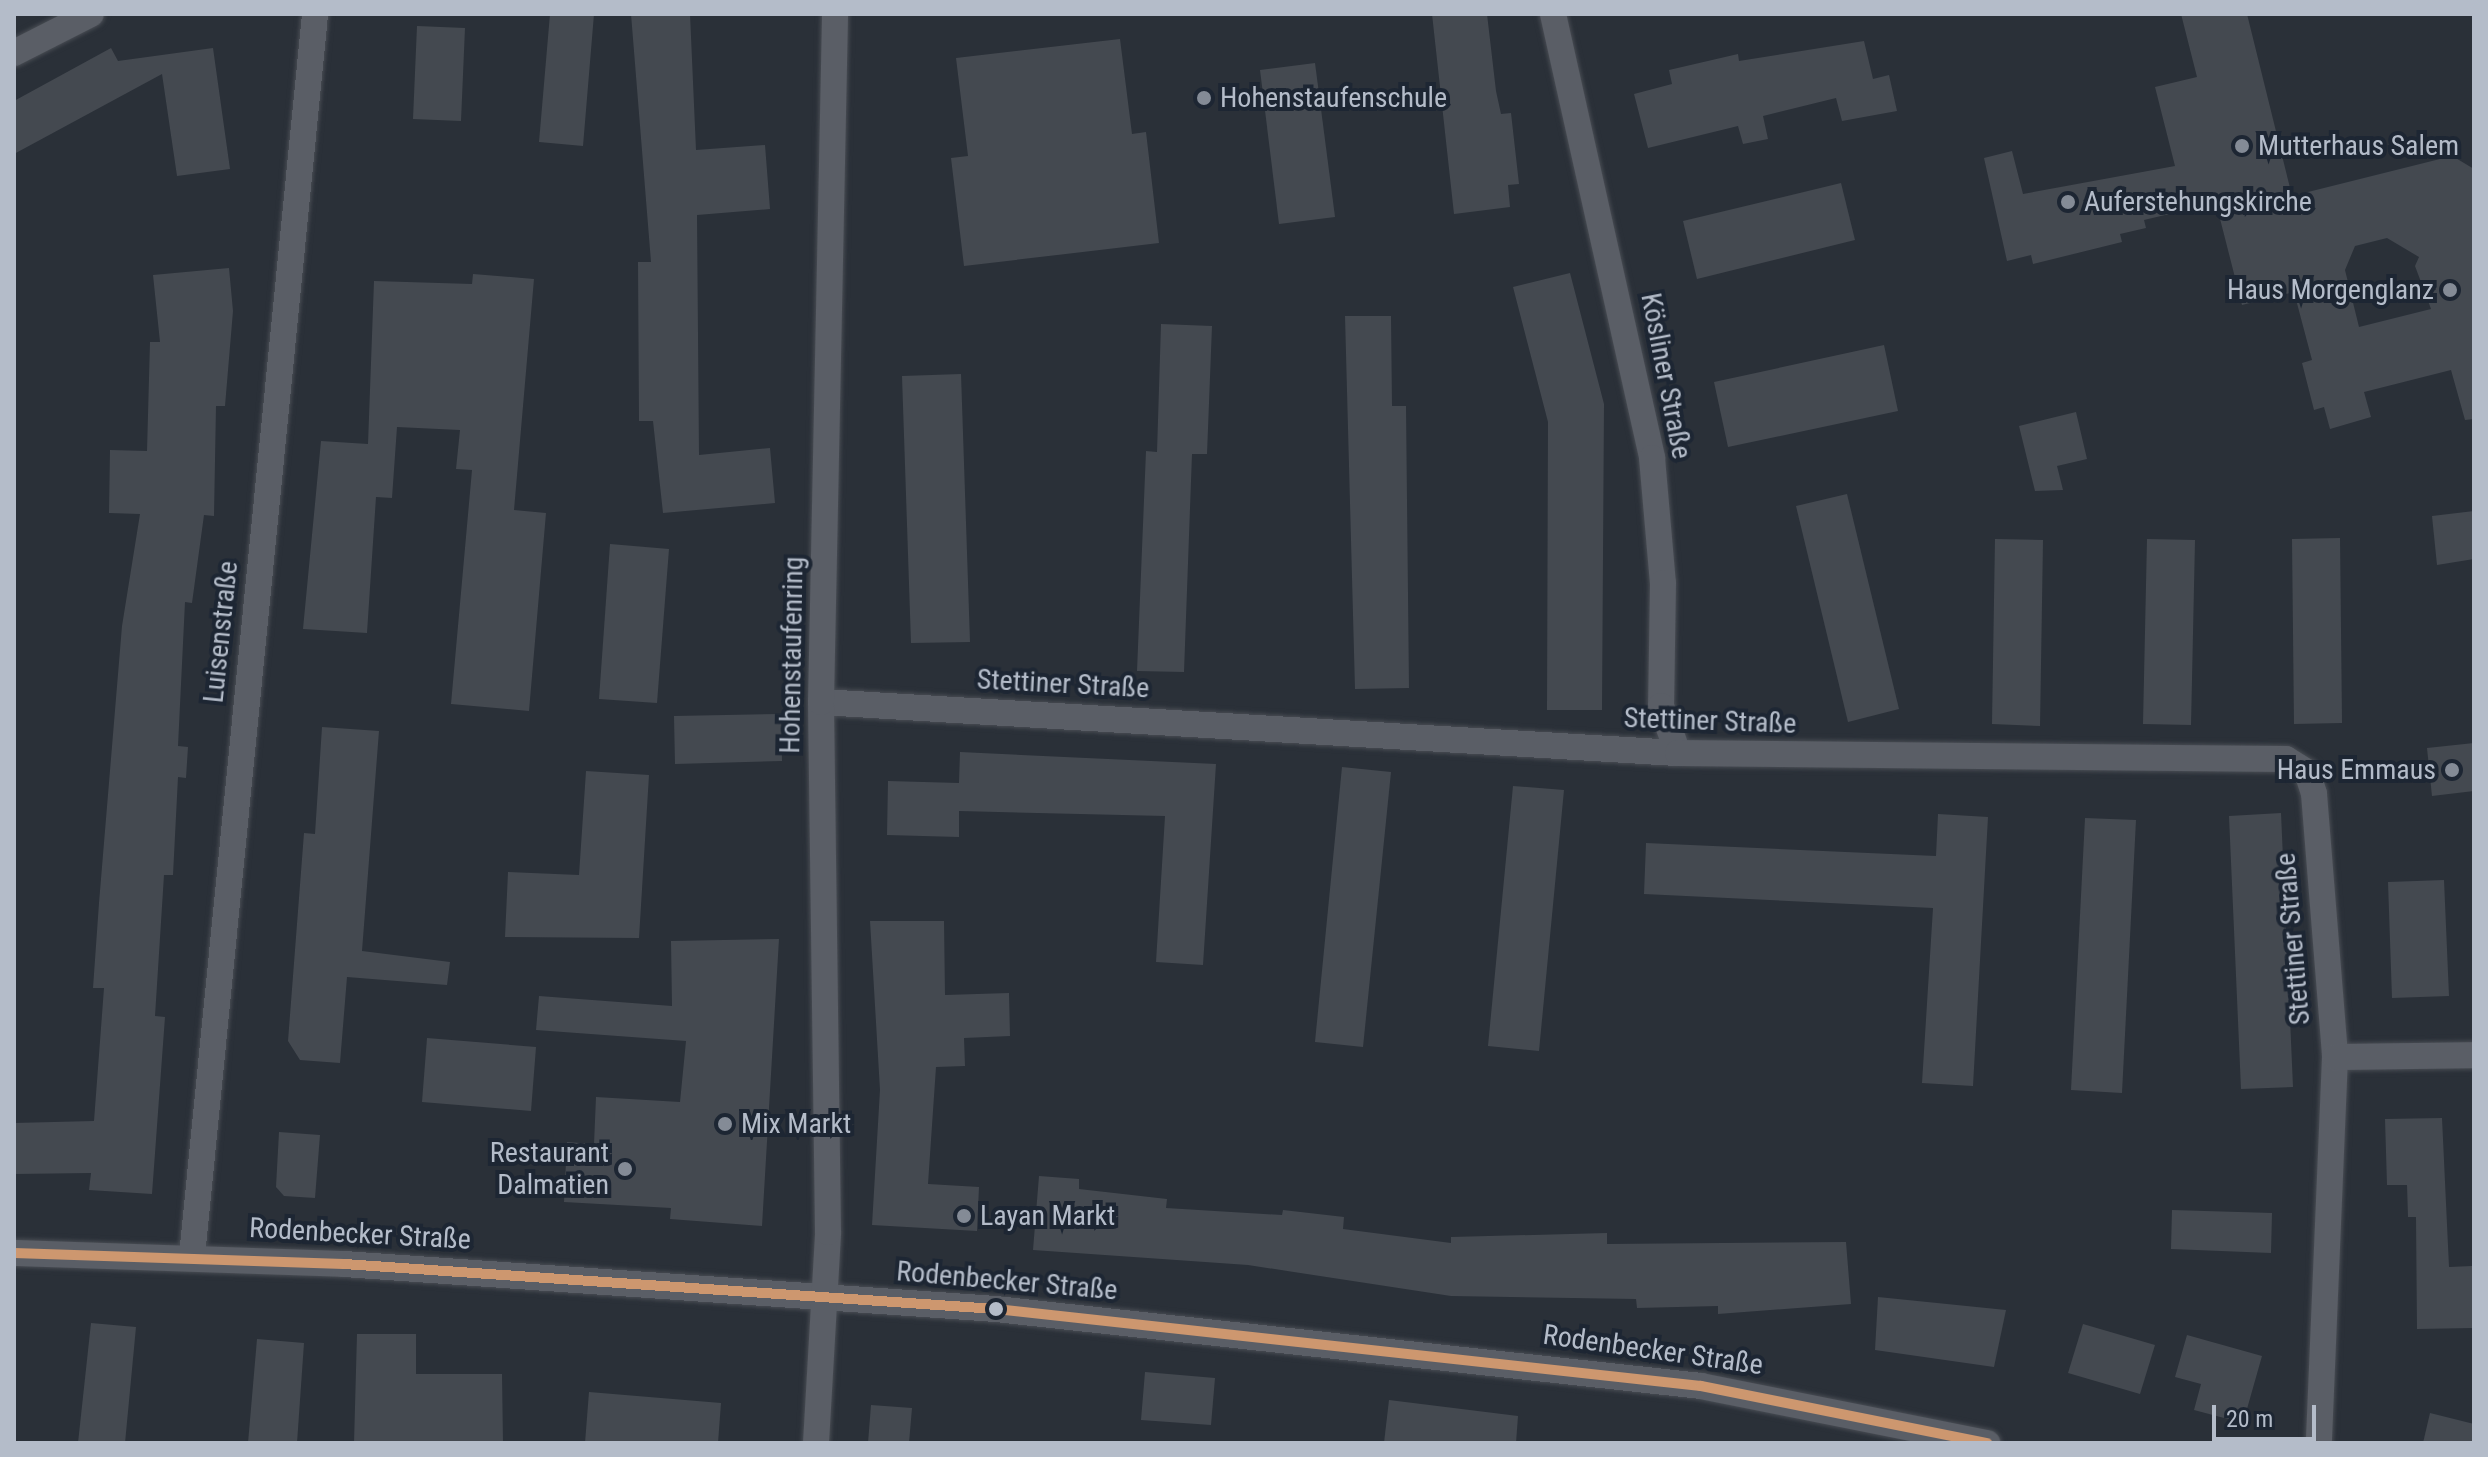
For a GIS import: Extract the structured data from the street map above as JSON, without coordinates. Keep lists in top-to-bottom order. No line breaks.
{"streets":{"street":["Kösliner Straße","Luisenstraße","Hohenstaufenring","Stettiner Straße","Rodenbecker Straße"]},"crossings":[["Kösliner Straße","Stettiner Straße"],["Luisenstraße","Rodenbecker Straße"],["Hohenstaufenring","Stettiner Straße"],["Hohenstaufenring","Rodenbecker Straße"]],"places":["Hohenstaufenschule","Mutterhaus Salem","Auferstehungskirche","Haus Morgenglanz","Haus Emmaus","Mix Markt","Restaurant Dalmatien","Layan Markt"],"scale_bar":"20 m"}
